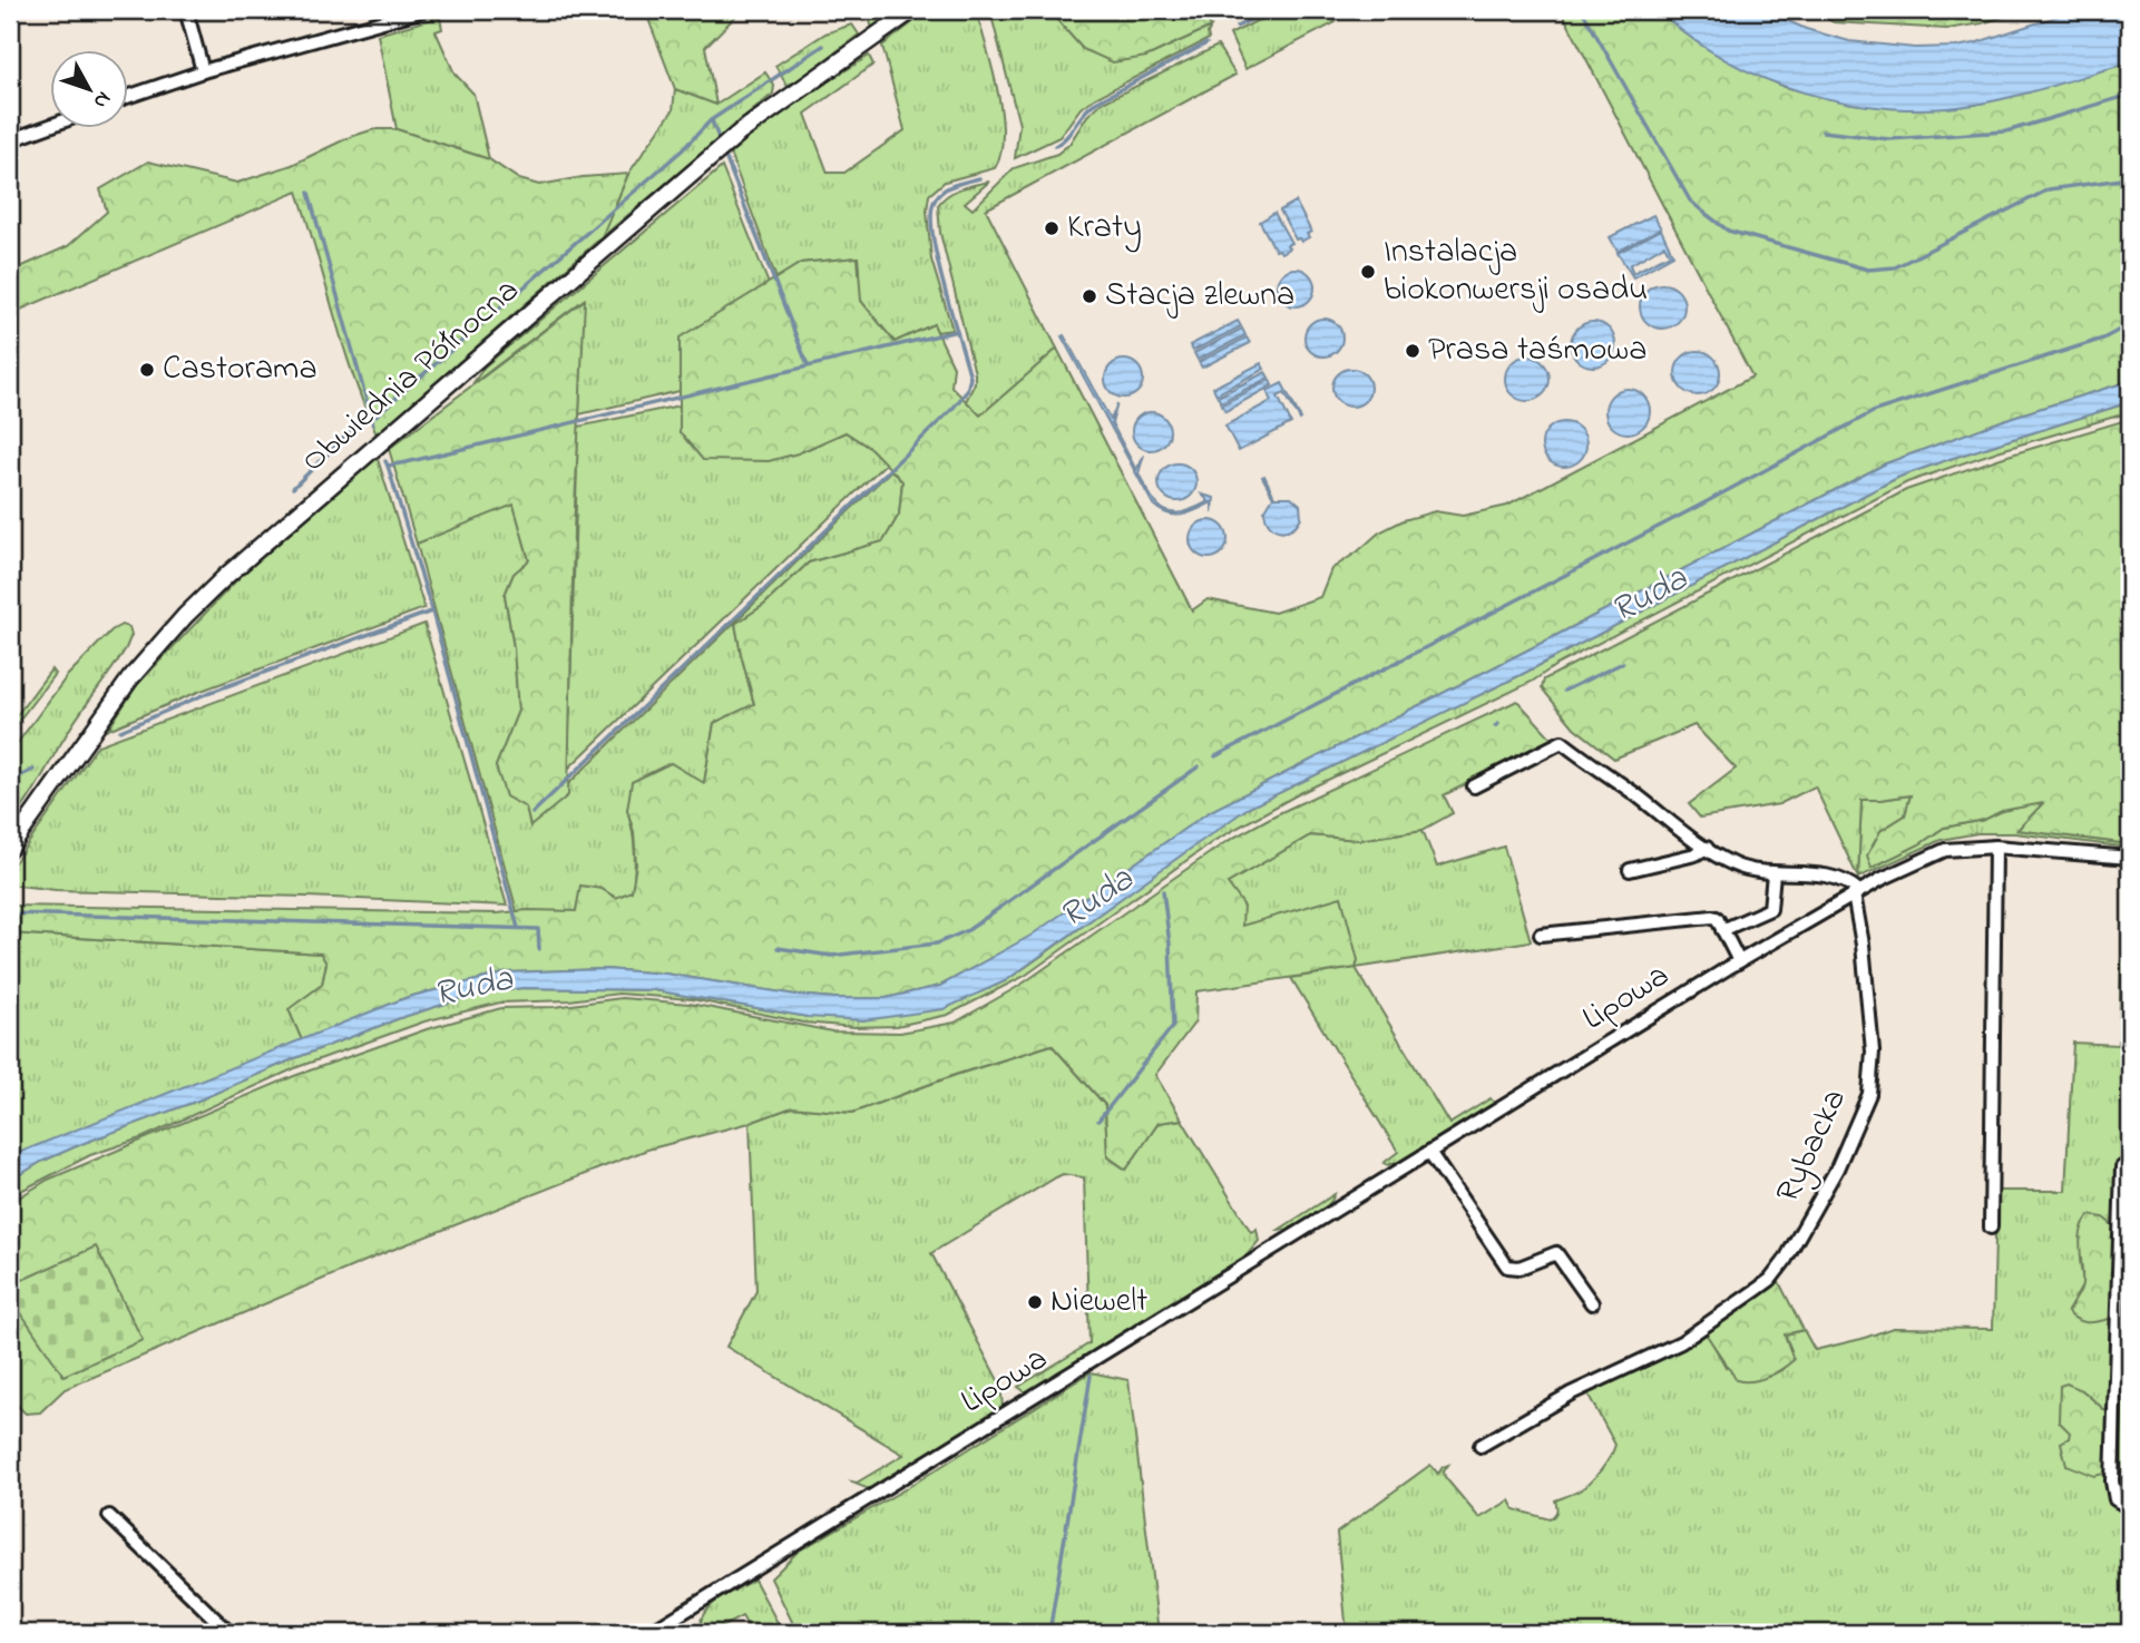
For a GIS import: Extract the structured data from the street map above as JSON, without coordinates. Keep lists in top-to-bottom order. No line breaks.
{"streets":{"main road":["Obwiednia Północna"],"street":["Lipowa","Rybacka"]},"crossings":[["Lipowa","Rybacka"]],"water":["Ruda"],"places":["Kraty","Instalacja biokonwersji osadu","Stacja zlewna","Prasa taśmowa","Castorama","Niewelt"],"north":"bottom right"}
